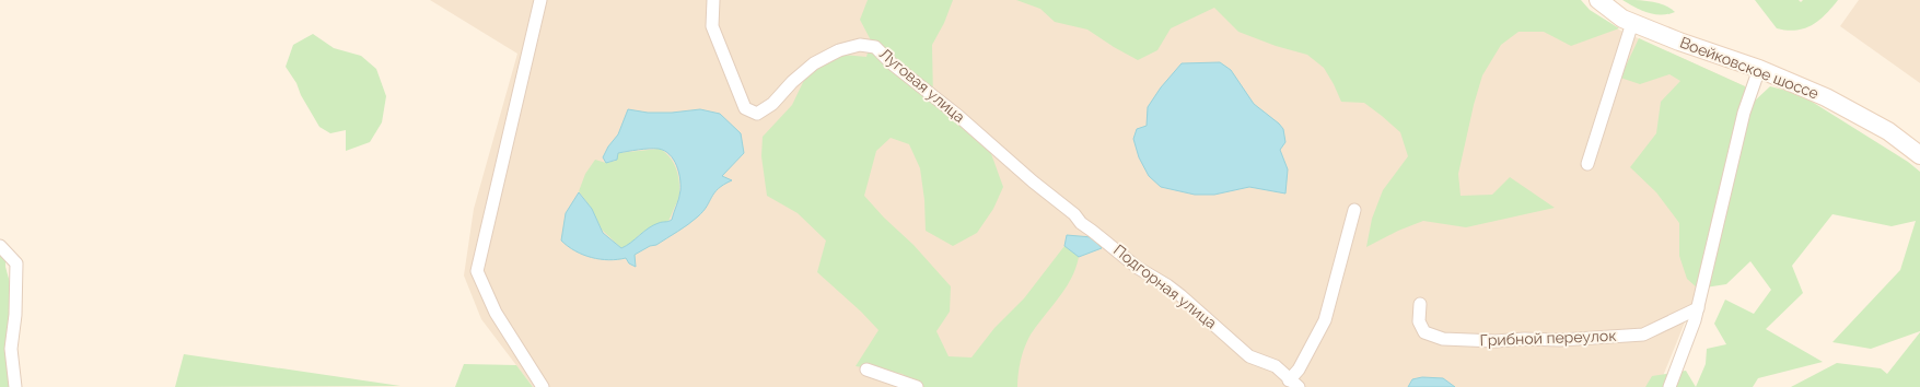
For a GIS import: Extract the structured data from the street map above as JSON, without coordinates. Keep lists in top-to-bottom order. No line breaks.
{"streets":{"street":["Воейковское шоссе","Луговая улица","Подгорная улица","Грибной переулок"]},"crossings":[["Луговая улица","Подгорная улица"]]}
